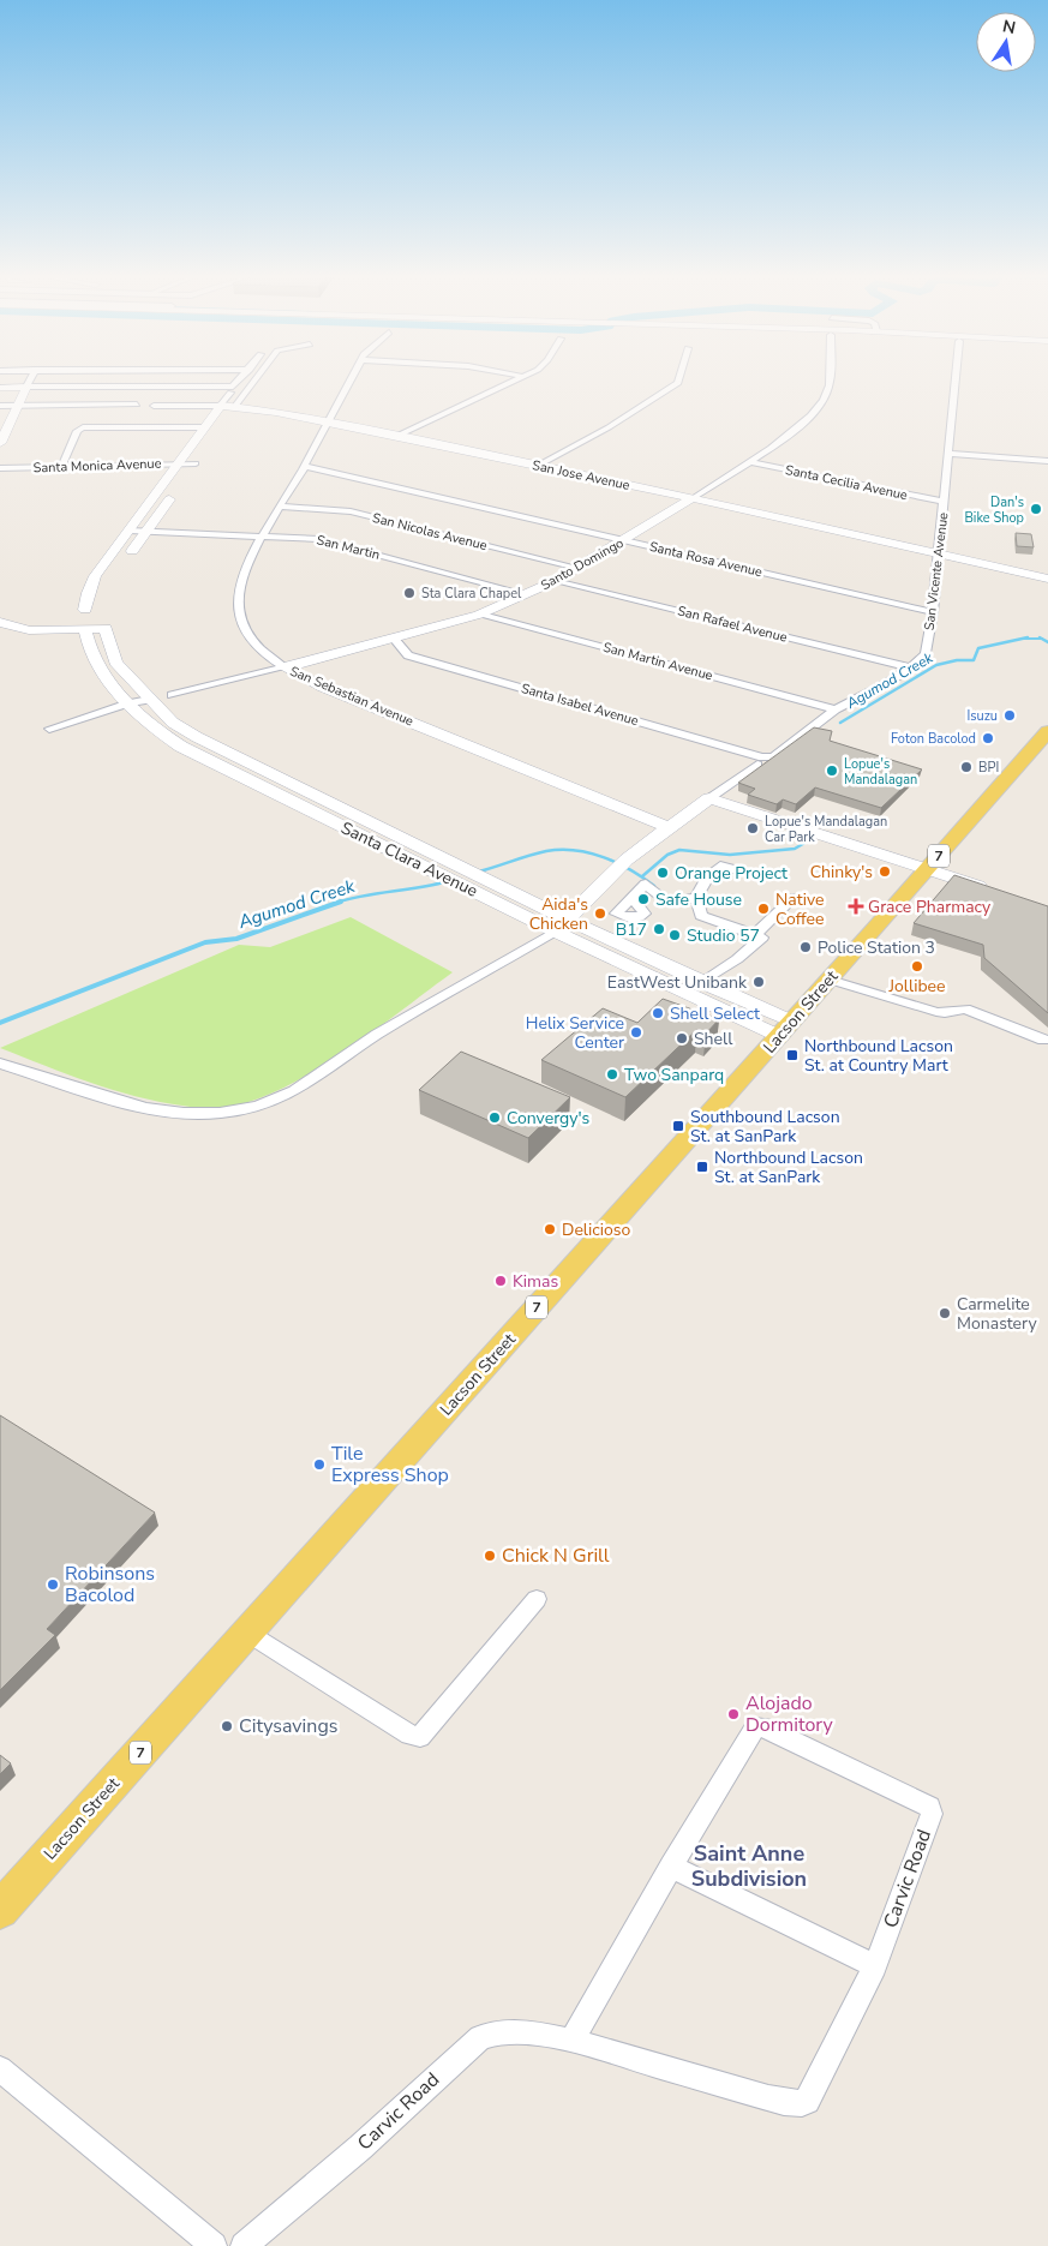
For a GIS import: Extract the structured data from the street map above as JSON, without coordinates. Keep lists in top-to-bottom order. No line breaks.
{"streets":{"main road":["7","Lacson Street"],"street":["Santa Monica Avenue","San Jose Avenue","Santa Cecilia Avenue","San Nicolas Avenue","San Martin","Santa Rosa Avenue","Santo Domingo","San Vicente Avenue","San Rafael Avenue","San Martin Avenue","San Sebastian Avenue","Santa Isabel Avenue","Santa Clara Avenue","Carvic Road"]},"crossings":[["San Jose Avenue","Santo Domingo"],["San Jose Avenue","San Vicente Avenue"],["San Jose Avenue","San Sebastian Avenue"],["Santa Cecilia Avenue","Santo Domingo"],["Santa Cecilia Avenue","San Vicente Avenue"],["San Nicolas Avenue","Santo Domingo"],["San Nicolas Avenue","San Sebastian Avenue"],["San Martin","Santo Domingo"],["San Martin","San Sebastian Avenue"],["Santa Rosa Avenue","Santo Domingo"],["Santa Rosa Avenue","San Vicente Avenue"],["Santa Rosa Avenue","San Sebastian Avenue"],["Santo Domingo","San Rafael Avenue"],["Santo Domingo","San Martin Avenue"],["Santo Domingo","San Sebastian Avenue"],["Santo Domingo","Santa Isabel Avenue"],["San Vicente Avenue","San Rafael Avenue"],["San Vicente Avenue","San Martin Avenue"],["San Vicente Avenue","Santa Isabel Avenue"],["Santa Clara Avenue","Lacson Street"]],"districts":["Saint Anne Subdivision"],"water":["Agumod Creek"],"places":{"other":["Dan's Bike Shop","Sta Clara Chapel","Isuzu","Foton Bacolod","BPI","Lopue's Mandalagan","Lopue's Mandalagan Car Park","Chinky's","Orange Project","Safe House","Native Coffee","Aida's Chicken","B17","Studio 57","Police Station 3","Jollibee","EastWest Unibank","Shell Select","Helix Service Center","Shell","Two Sanparq","Convergy's","Delicioso","Kimas","Carmelite Monastery","Tile Express Shop","Chick N Grill","Robinsons Bacolod","Alojado Dormitory","Citysavings"],"health":["Grace Pharmacy"],"transit":["Northbound Lacson St. at Country Mart","Southbound Lacson St. at SanPark","Northbound Lacson St. at SanPark"]},"north":"top"}
